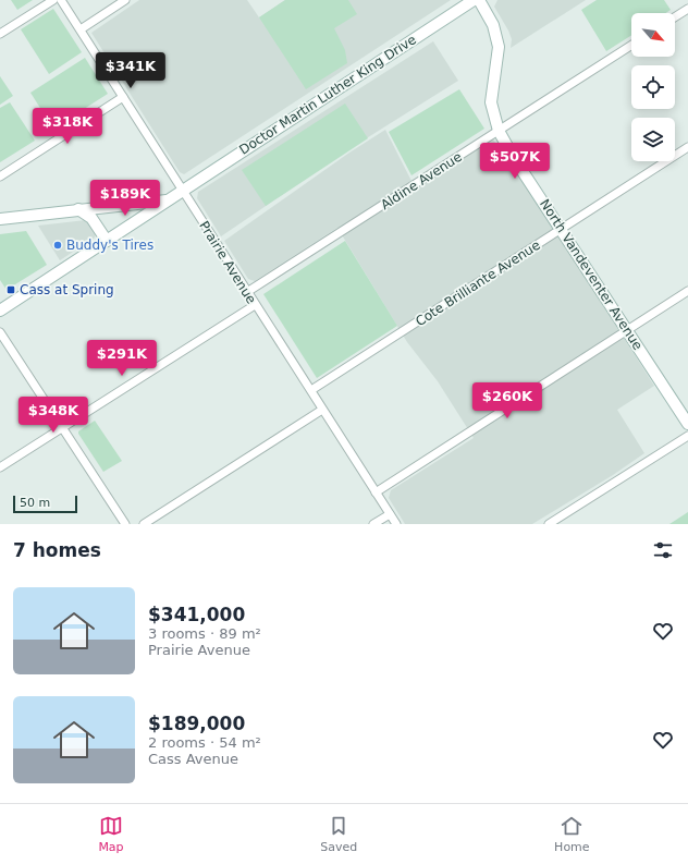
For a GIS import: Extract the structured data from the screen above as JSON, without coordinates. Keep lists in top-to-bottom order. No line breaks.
{"streets":{"main road":["Doctor Martin Luther King Drive","North Vandeventer Avenue"],"street":["Aldine Avenue","Prairie Avenue","Cote Brilliante Avenue"]},"crossings":[["Doctor Martin Luther King Drive","Prairie Avenue"],["Aldine Avenue","Prairie Avenue"],["Aldine Avenue","North Vandeventer Avenue"],["Prairie Avenue","Cote Brilliante Avenue"],["North Vandeventer Avenue","Cote Brilliante Avenue"]],"places":{"other":["Buddy's Tires"],"transit":["Cass at Spring"]},"scale_bar":"50 m","north":"bottom right","page":{"price":["$341K","$318K","$507K","$189K","$291K","$260K","$348K"],"scale":"50 m","heading":"7 homes","list":[{"name":"$341,000","note":"3 rooms · 89 m² · Prairie Avenue"},{"name":"$189,000","note":"2 rooms · 54 m² · Cass Avenue"}],"tabs":["Map","Saved","Home"]}}
